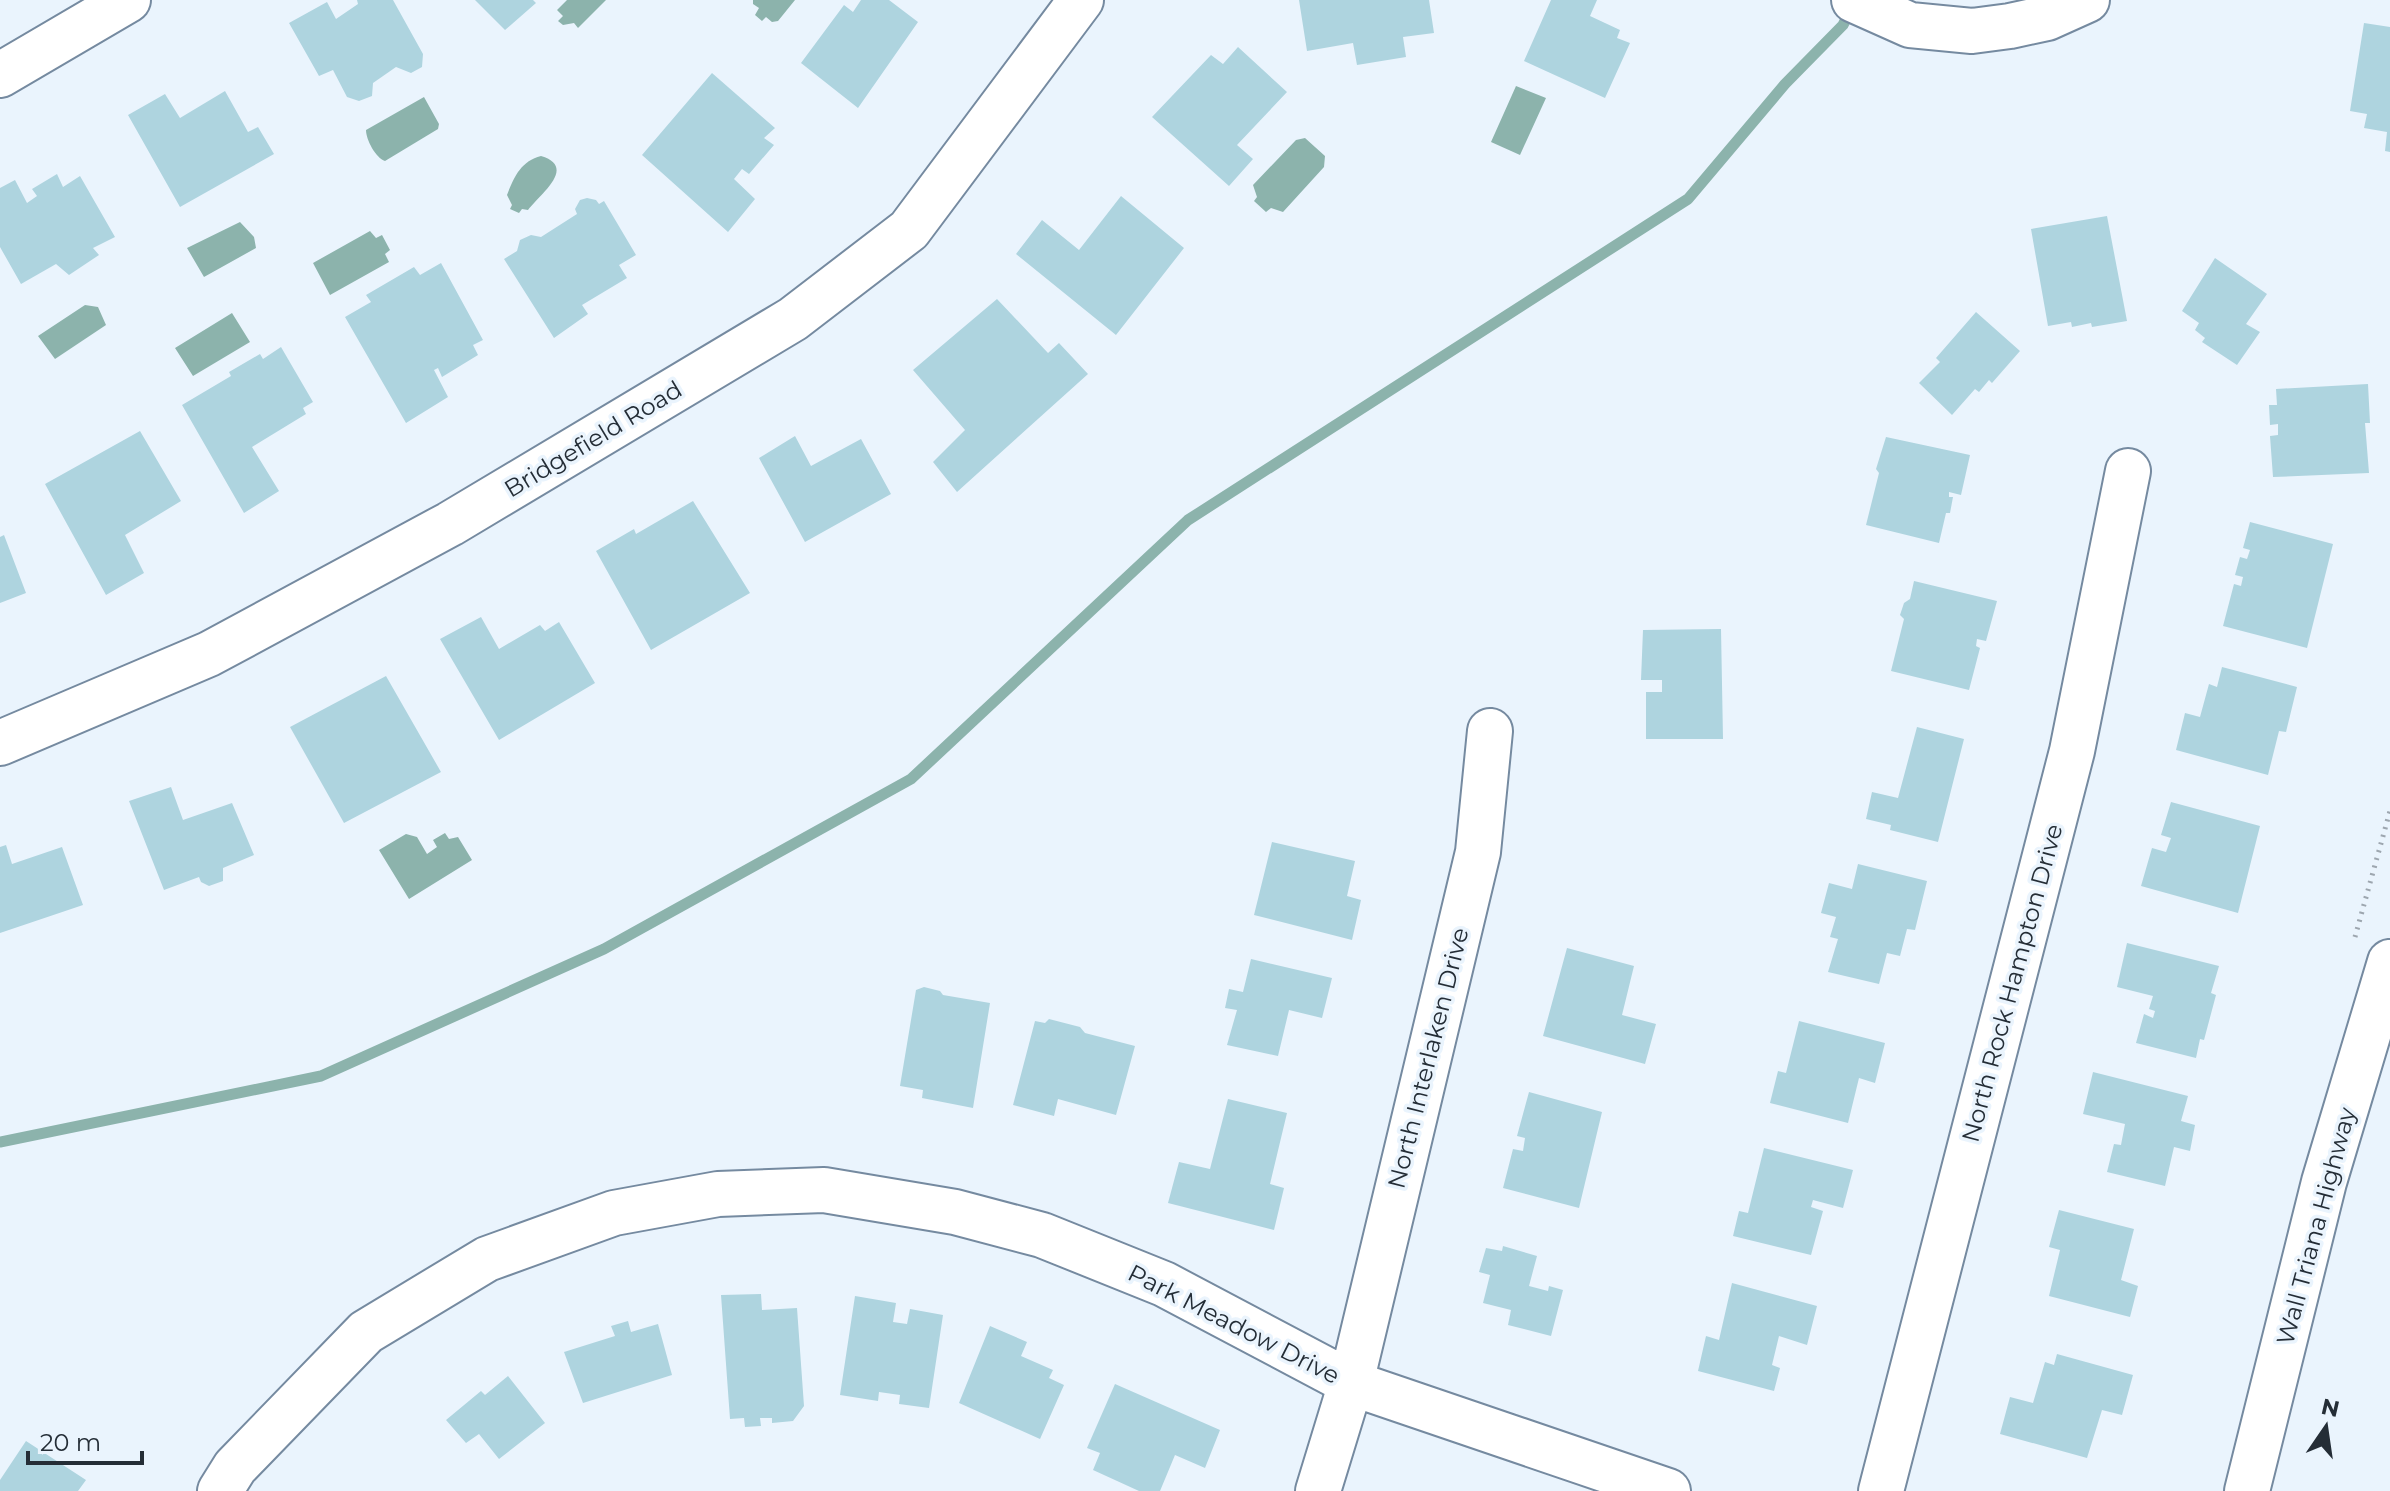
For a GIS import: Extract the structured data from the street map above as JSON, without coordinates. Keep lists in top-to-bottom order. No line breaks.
{"streets":{"street":["Bridgefield Road","North Rock Hampton Drive","North Interlaken Drive","Wall Triana Highway","Park Meadow Drive"]},"crossings":[["North Interlaken Drive","Park Meadow Drive"]],"scale_bar":"20 m","north":"top"}
